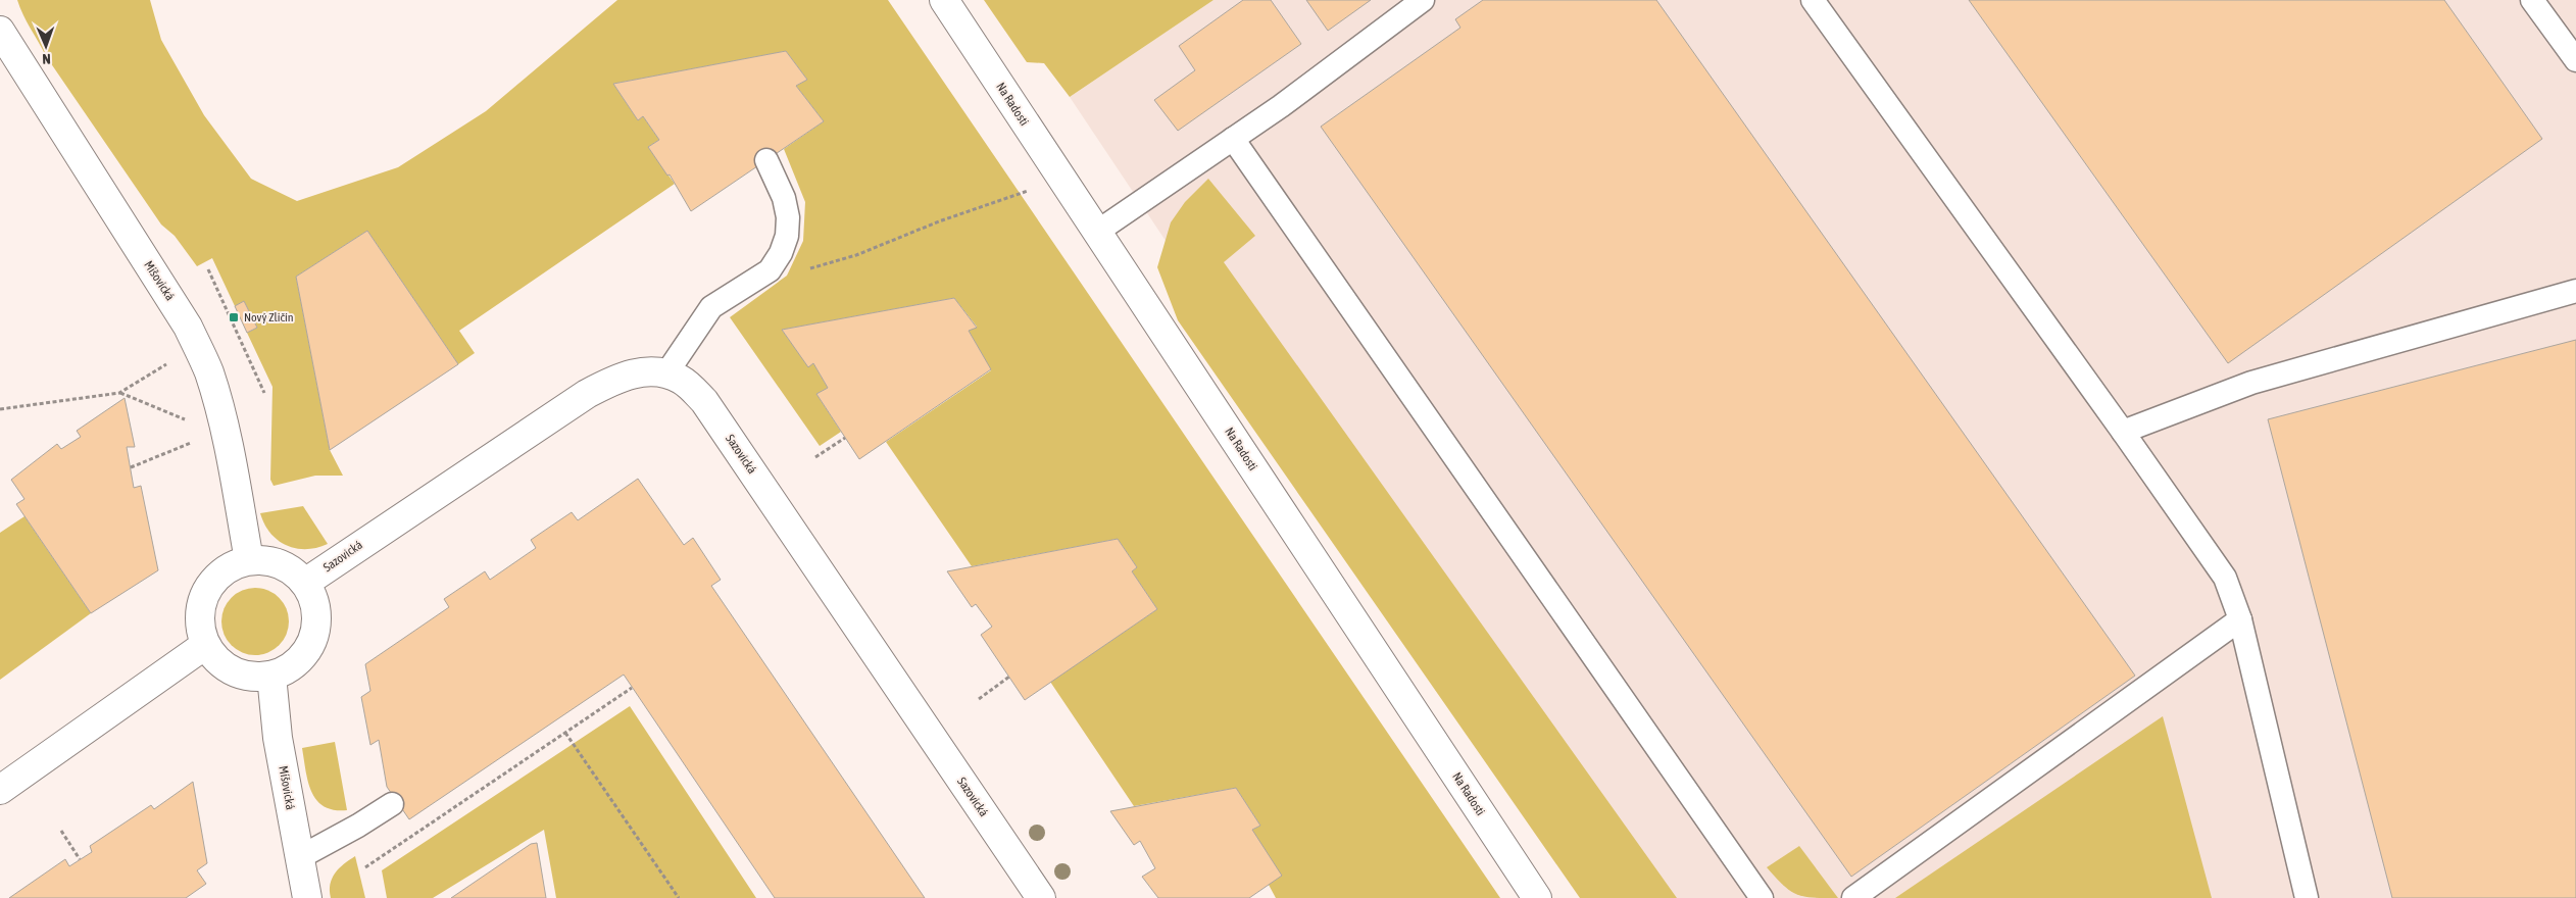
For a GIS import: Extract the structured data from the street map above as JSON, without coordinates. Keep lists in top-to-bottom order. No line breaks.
{"streets":{"street":["Na Radosti","Míšovická","Sazovická"]},"crossings":[["Míšovická","Sazovická"]],"places":{"transit":["Nový Zličín"]},"north":"bottom"}
